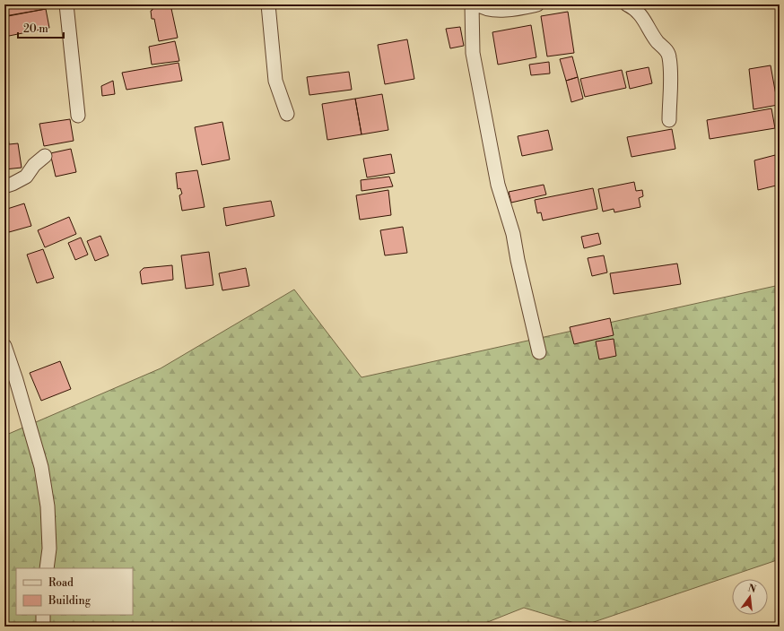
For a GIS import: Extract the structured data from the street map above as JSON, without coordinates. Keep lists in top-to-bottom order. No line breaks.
{"legend":["Road","Building"],"scale_bar":"20 m","north":"top"}
